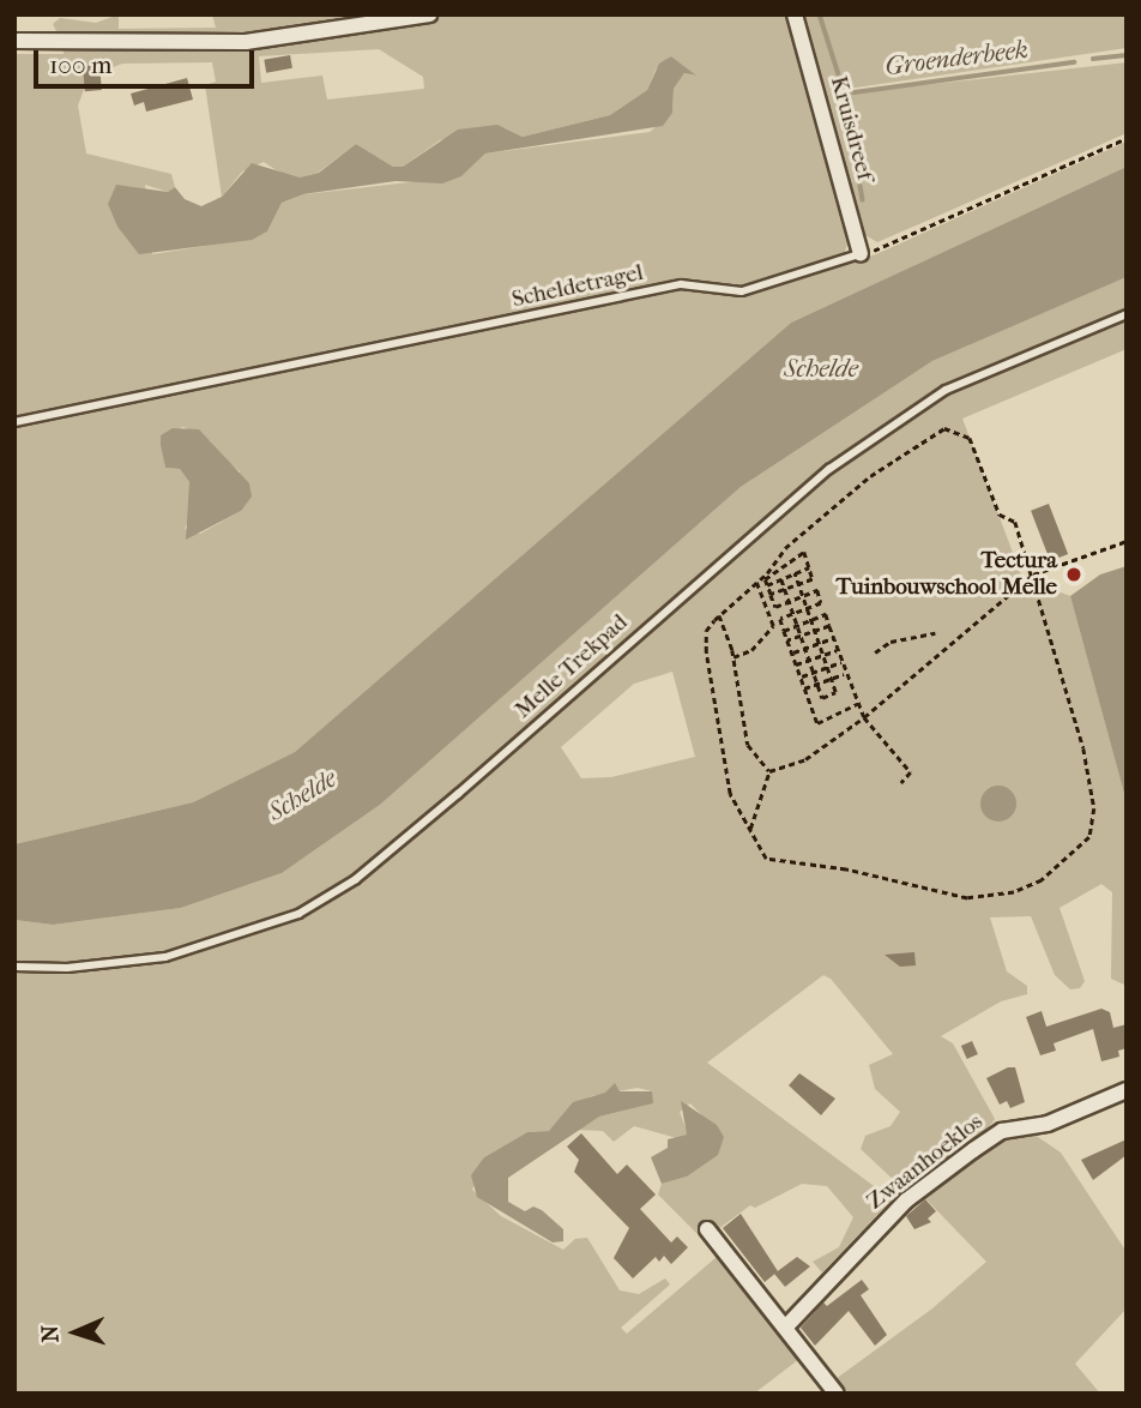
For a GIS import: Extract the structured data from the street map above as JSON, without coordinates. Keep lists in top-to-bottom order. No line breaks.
{"streets":{"street":["Kruisdreef","Zwaanhoeklos"],"lane":["Scheldetragel","Melle Trekpad"]},"crossings":[["Kruisdreef","Scheldetragel"]],"water":["Groenderbeek","Schelde"],"places":["Tectura Tuinbouwschool Melle"],"scale_bar":"100 m","north":"left"}
